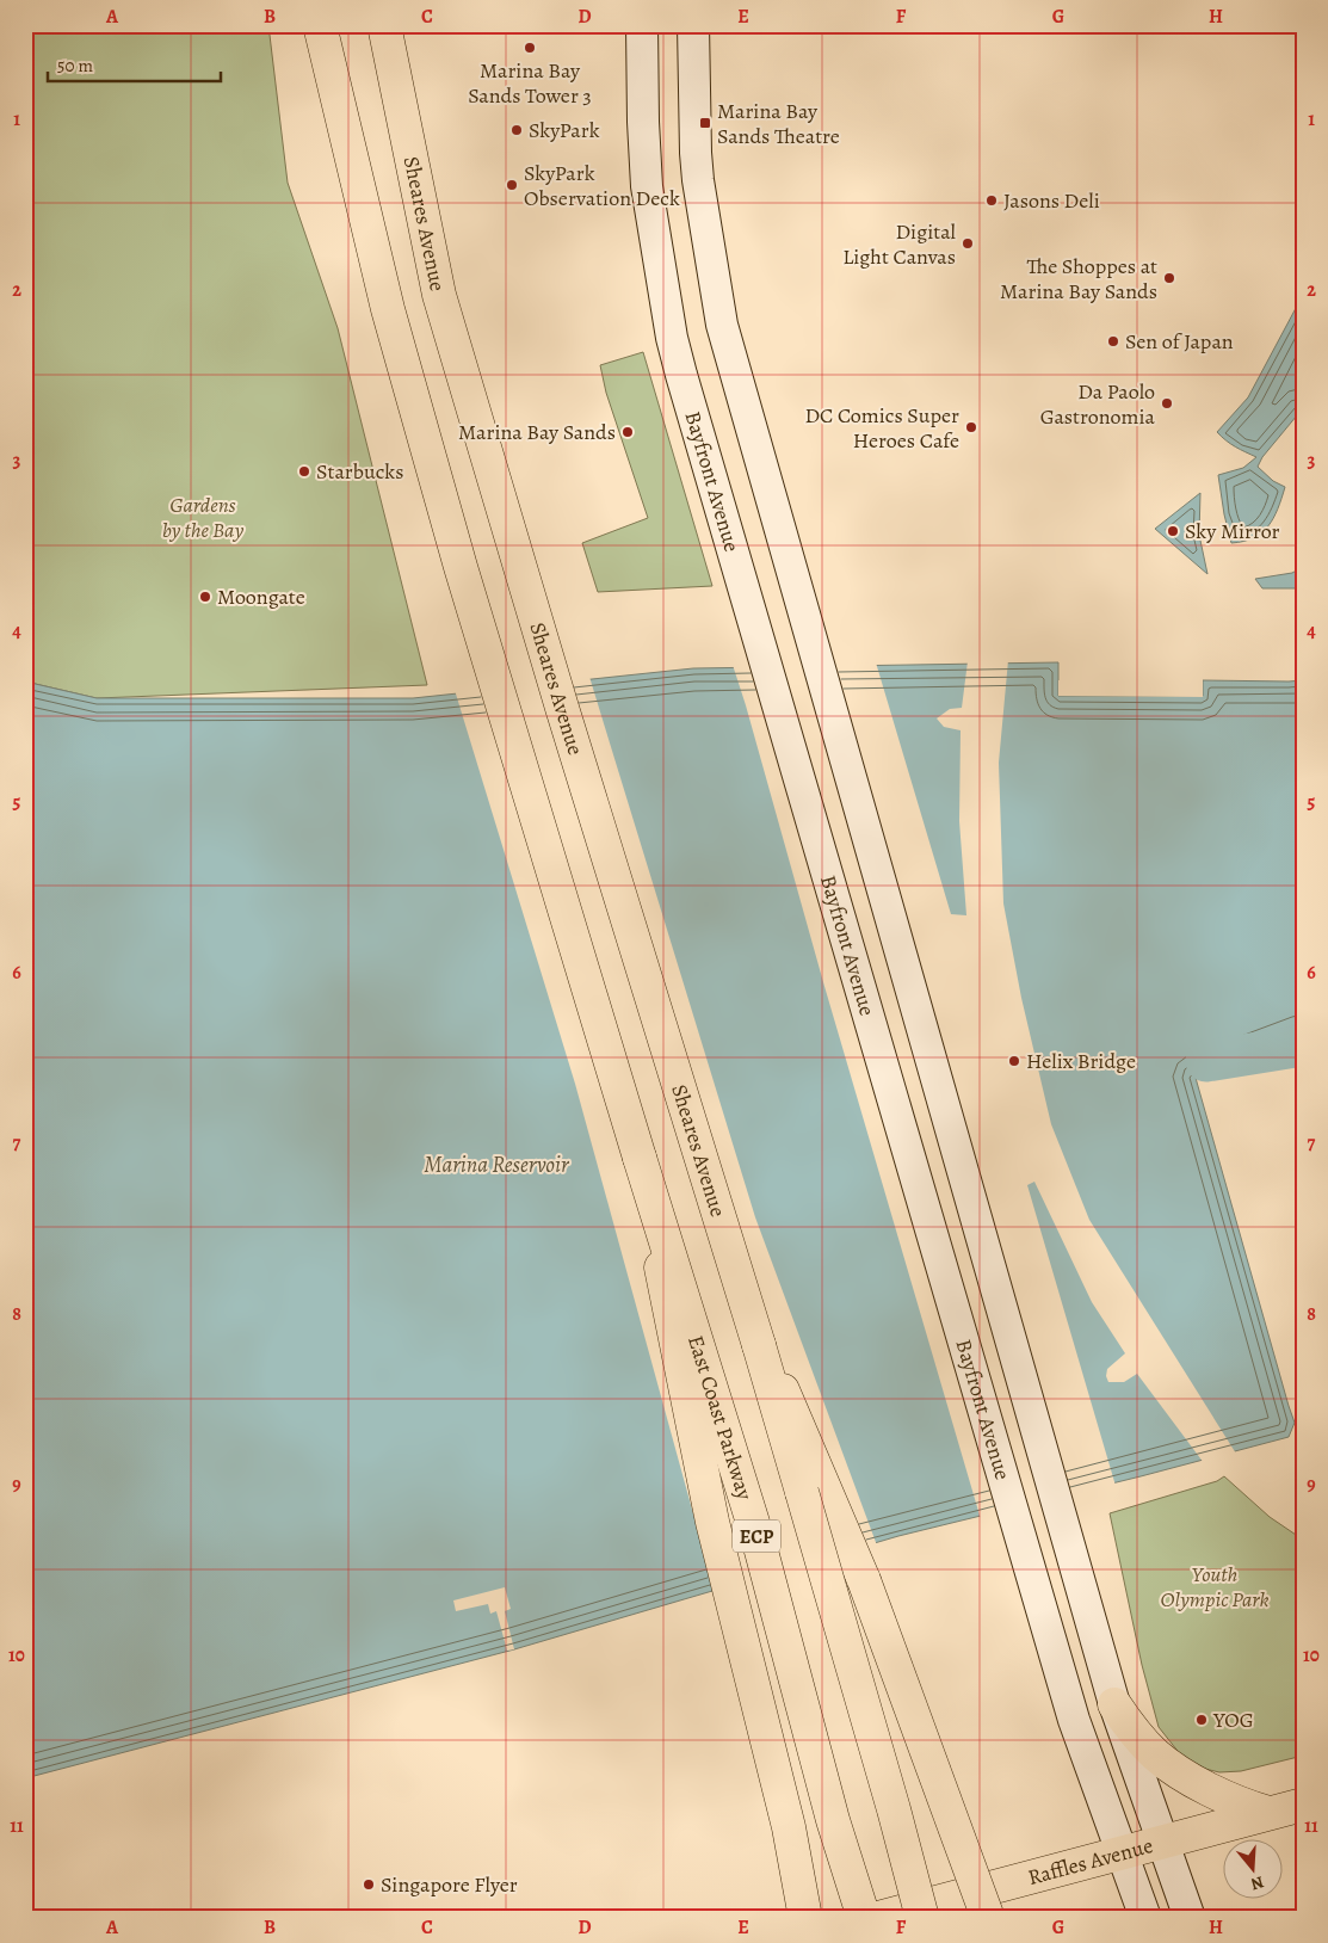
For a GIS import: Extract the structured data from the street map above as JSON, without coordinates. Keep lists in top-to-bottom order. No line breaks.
{"streets":{"main road":["Sheares Avenue","Bayfront Avenue","East Coast Parkway","ECP","Raffles Avenue"]},"crossings":[["Sheares Avenue","ECP"],["Bayfront Avenue","Raffles Avenue"]],"water":["Marina Reservoir"],"parks":["Gardens by the Bay","Youth Olympic Park"],"places":{"other":["Marina Bay Sands Tower 3","SkyPark","SkyPark Observation Deck","Jasons Deli","Digital Light Canvas","The Shoppes at Marina Bay Sands","Sen of Japan","Da Paolo Gastronomia","DC Comics Super Heroes Cafe","Marina Bay Sands","Starbucks","Sky Mirror","Moongate","Helix Bridge","YOG","Singapore Flyer"],"transit":["Marina Bay Sands Theatre"]},"scale_bar":"50 m","north":"bottom","grid":{"columns":["A","B","C","D","E","F","G","H"],"rows":["1","2","3","4","5","6","7","8","9","10","11"]}}
